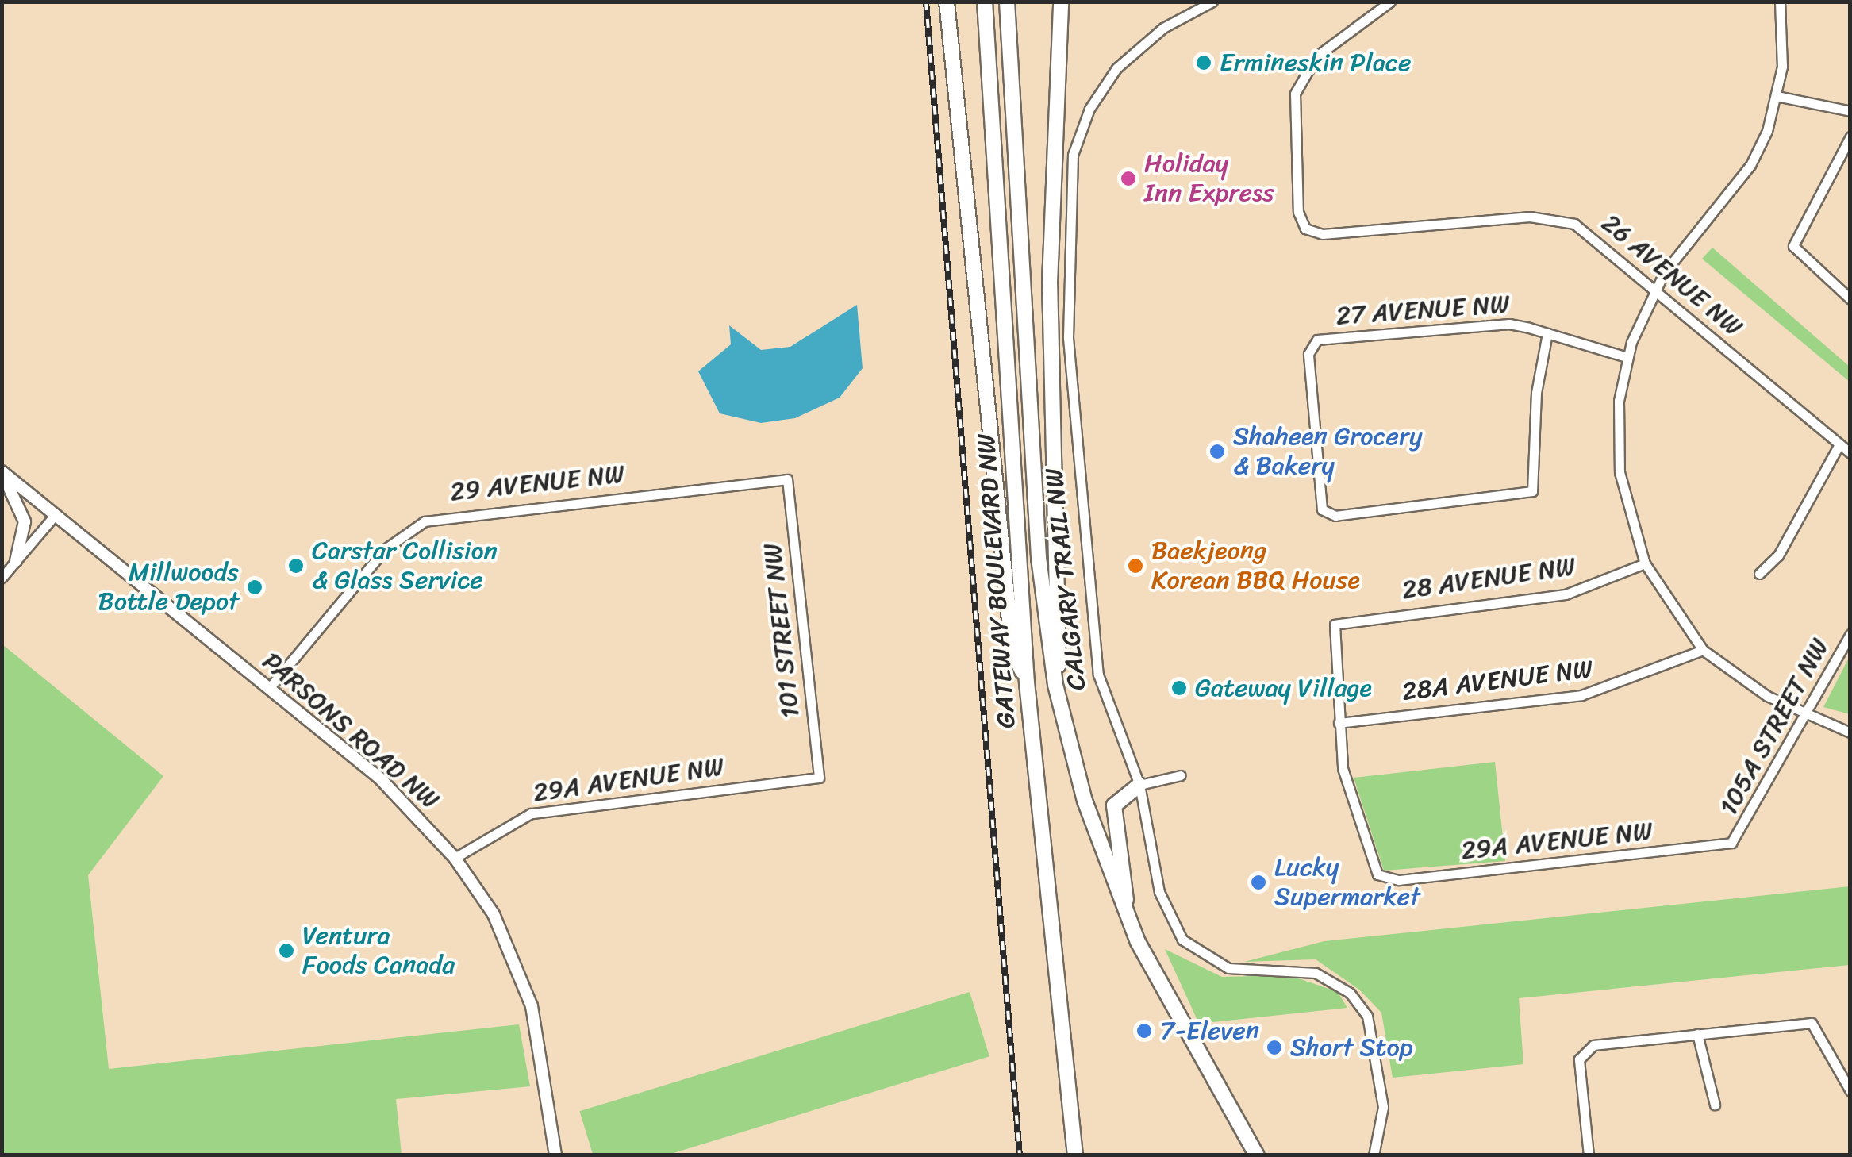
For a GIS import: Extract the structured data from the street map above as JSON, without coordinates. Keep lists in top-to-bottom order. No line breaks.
{"streets":{"highway":["CALGARY TRAIL NW","GATEWAY BOULEVARD NW"],"main road":["PARSONS ROAD NW"],"street":["26 AVENUE NW","27 AVENUE NW","29 AVENUE NW","28 AVENUE NW","101 STREET NW","28A AVENUE NW","105A STREET NW","29A AVENUE NW"]},"crossings":[["29 AVENUE NW","101 STREET NW"],["29 AVENUE NW","PARSONS ROAD NW"],["28 AVENUE NW","28A AVENUE NW"],["28 AVENUE NW","29A AVENUE NW"],["101 STREET NW","29A AVENUE NW"],["28A AVENUE NW","29A AVENUE NW"],["105A STREET NW","29A AVENUE NW"],["PARSONS ROAD NW","29A AVENUE NW"]],"places":["Ermineskin Place","Holiday Inn Express","Shaheen Grocery & Bakery","Carstar Collision & Glass Service","Baekjeong Korean BBQ House","Millwoods Bottle Depot","Gateway Village","Lucky Supermarket","Ventura Foods Canada","7-Eleven","Short Stop"]}
